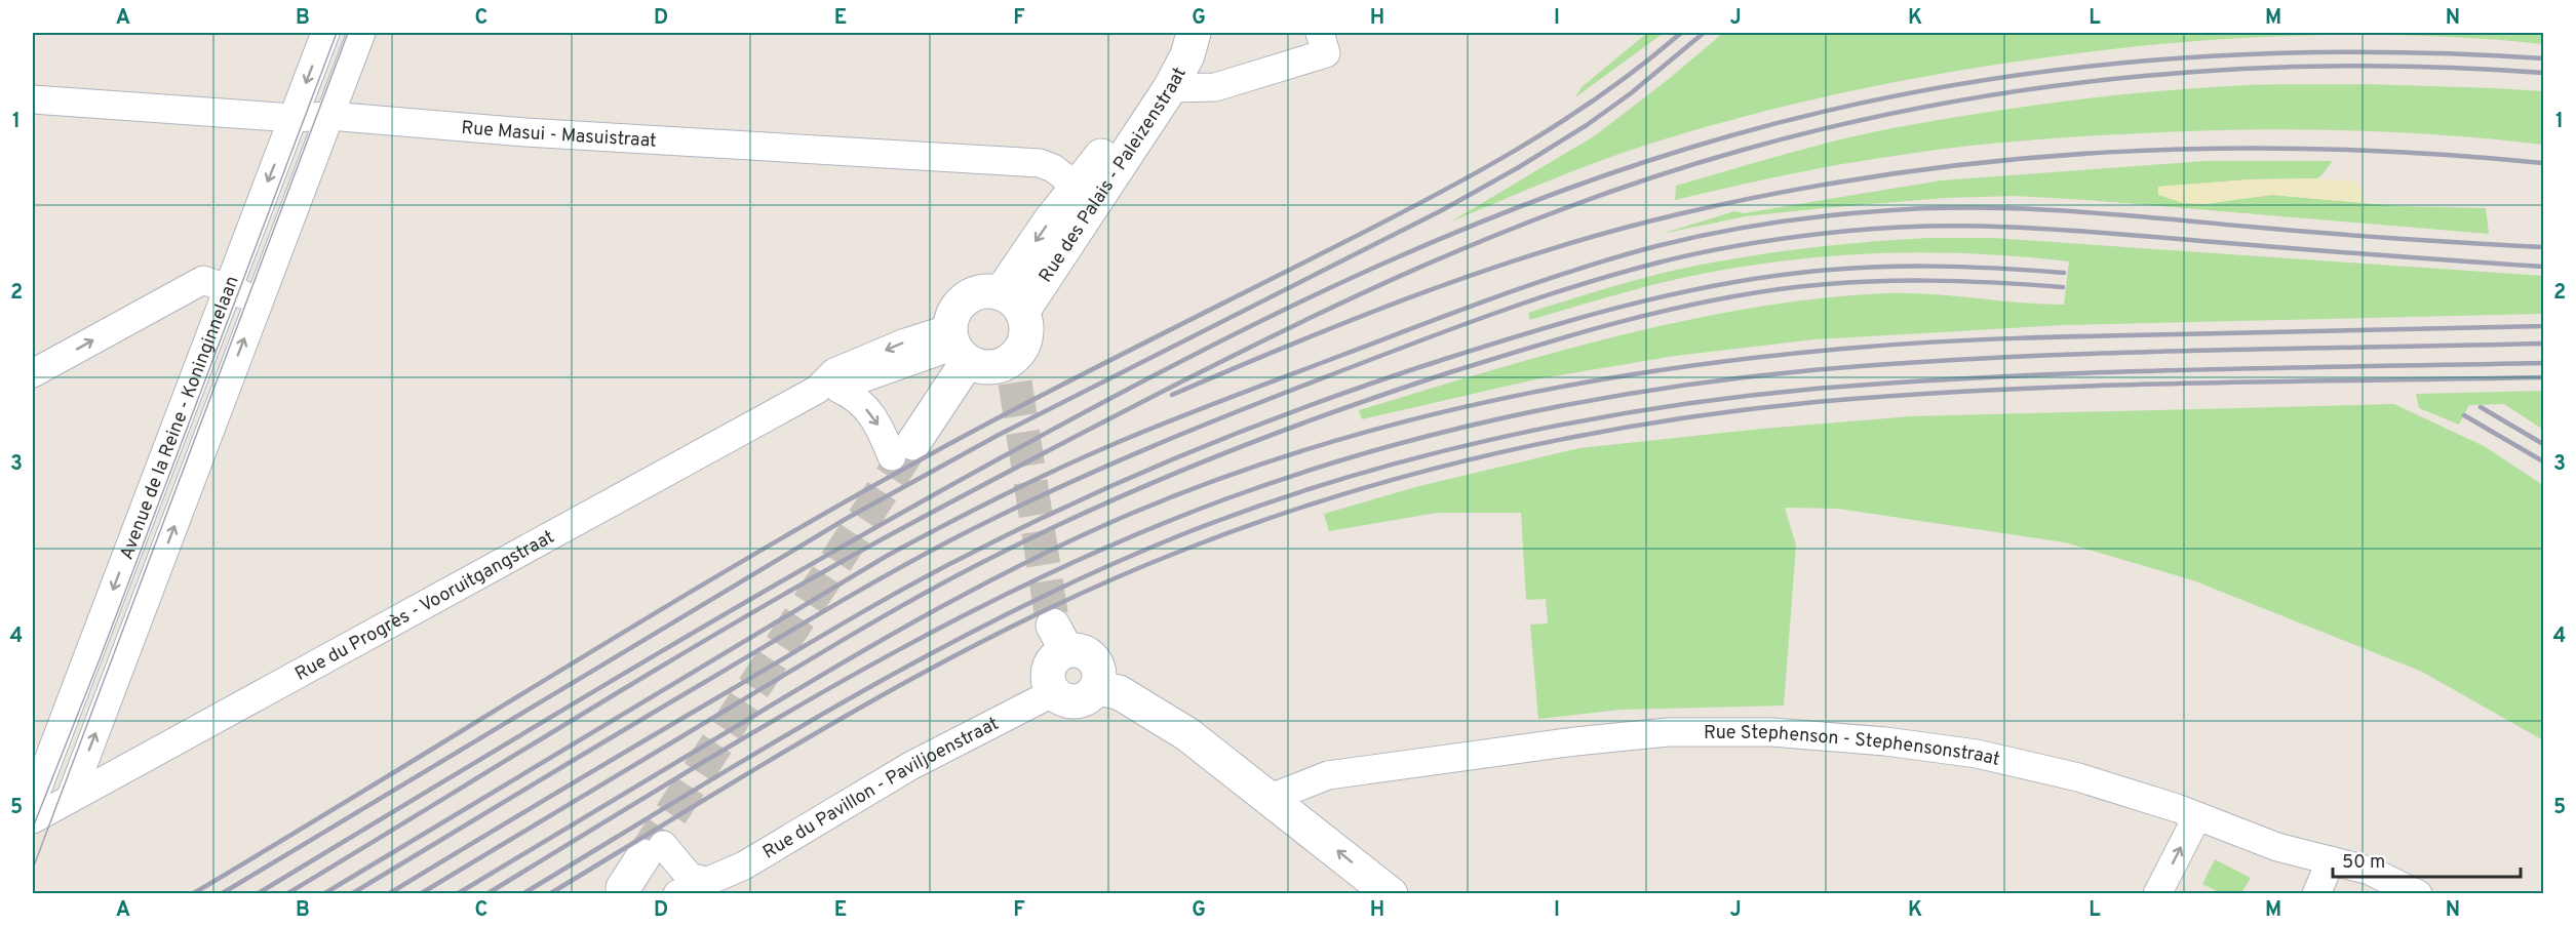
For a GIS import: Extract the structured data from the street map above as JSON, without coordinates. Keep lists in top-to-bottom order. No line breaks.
{"streets":{"main road":["Rue des Palais - Paleizenstraat"],"street":["Rue Masui - Masuistraat","Avenue de la Reine - Koninginnelaan","Rue du Progrès - Vooruitgangstraat","Rue Stephenson - Stephensonstraat","Rue du Pavillon - Paviljoenstraat"]},"crossings":[["Rue Masui - Masuistraat","Rue des Palais - Paleizenstraat"],["Rue Masui - Masuistraat","Avenue de la Reine - Koninginnelaan"],["Rue des Palais - Paleizenstraat","Rue du Progrès - Vooruitgangstraat"],["Avenue de la Reine - Koninginnelaan","Rue du Progrès - Vooruitgangstraat"]],"scale_bar":"50 m","grid":{"columns":["A","B","C","D","E","F","G","H","I","J","K","L","M","N"],"rows":["1","2","3","4","5"]}}
